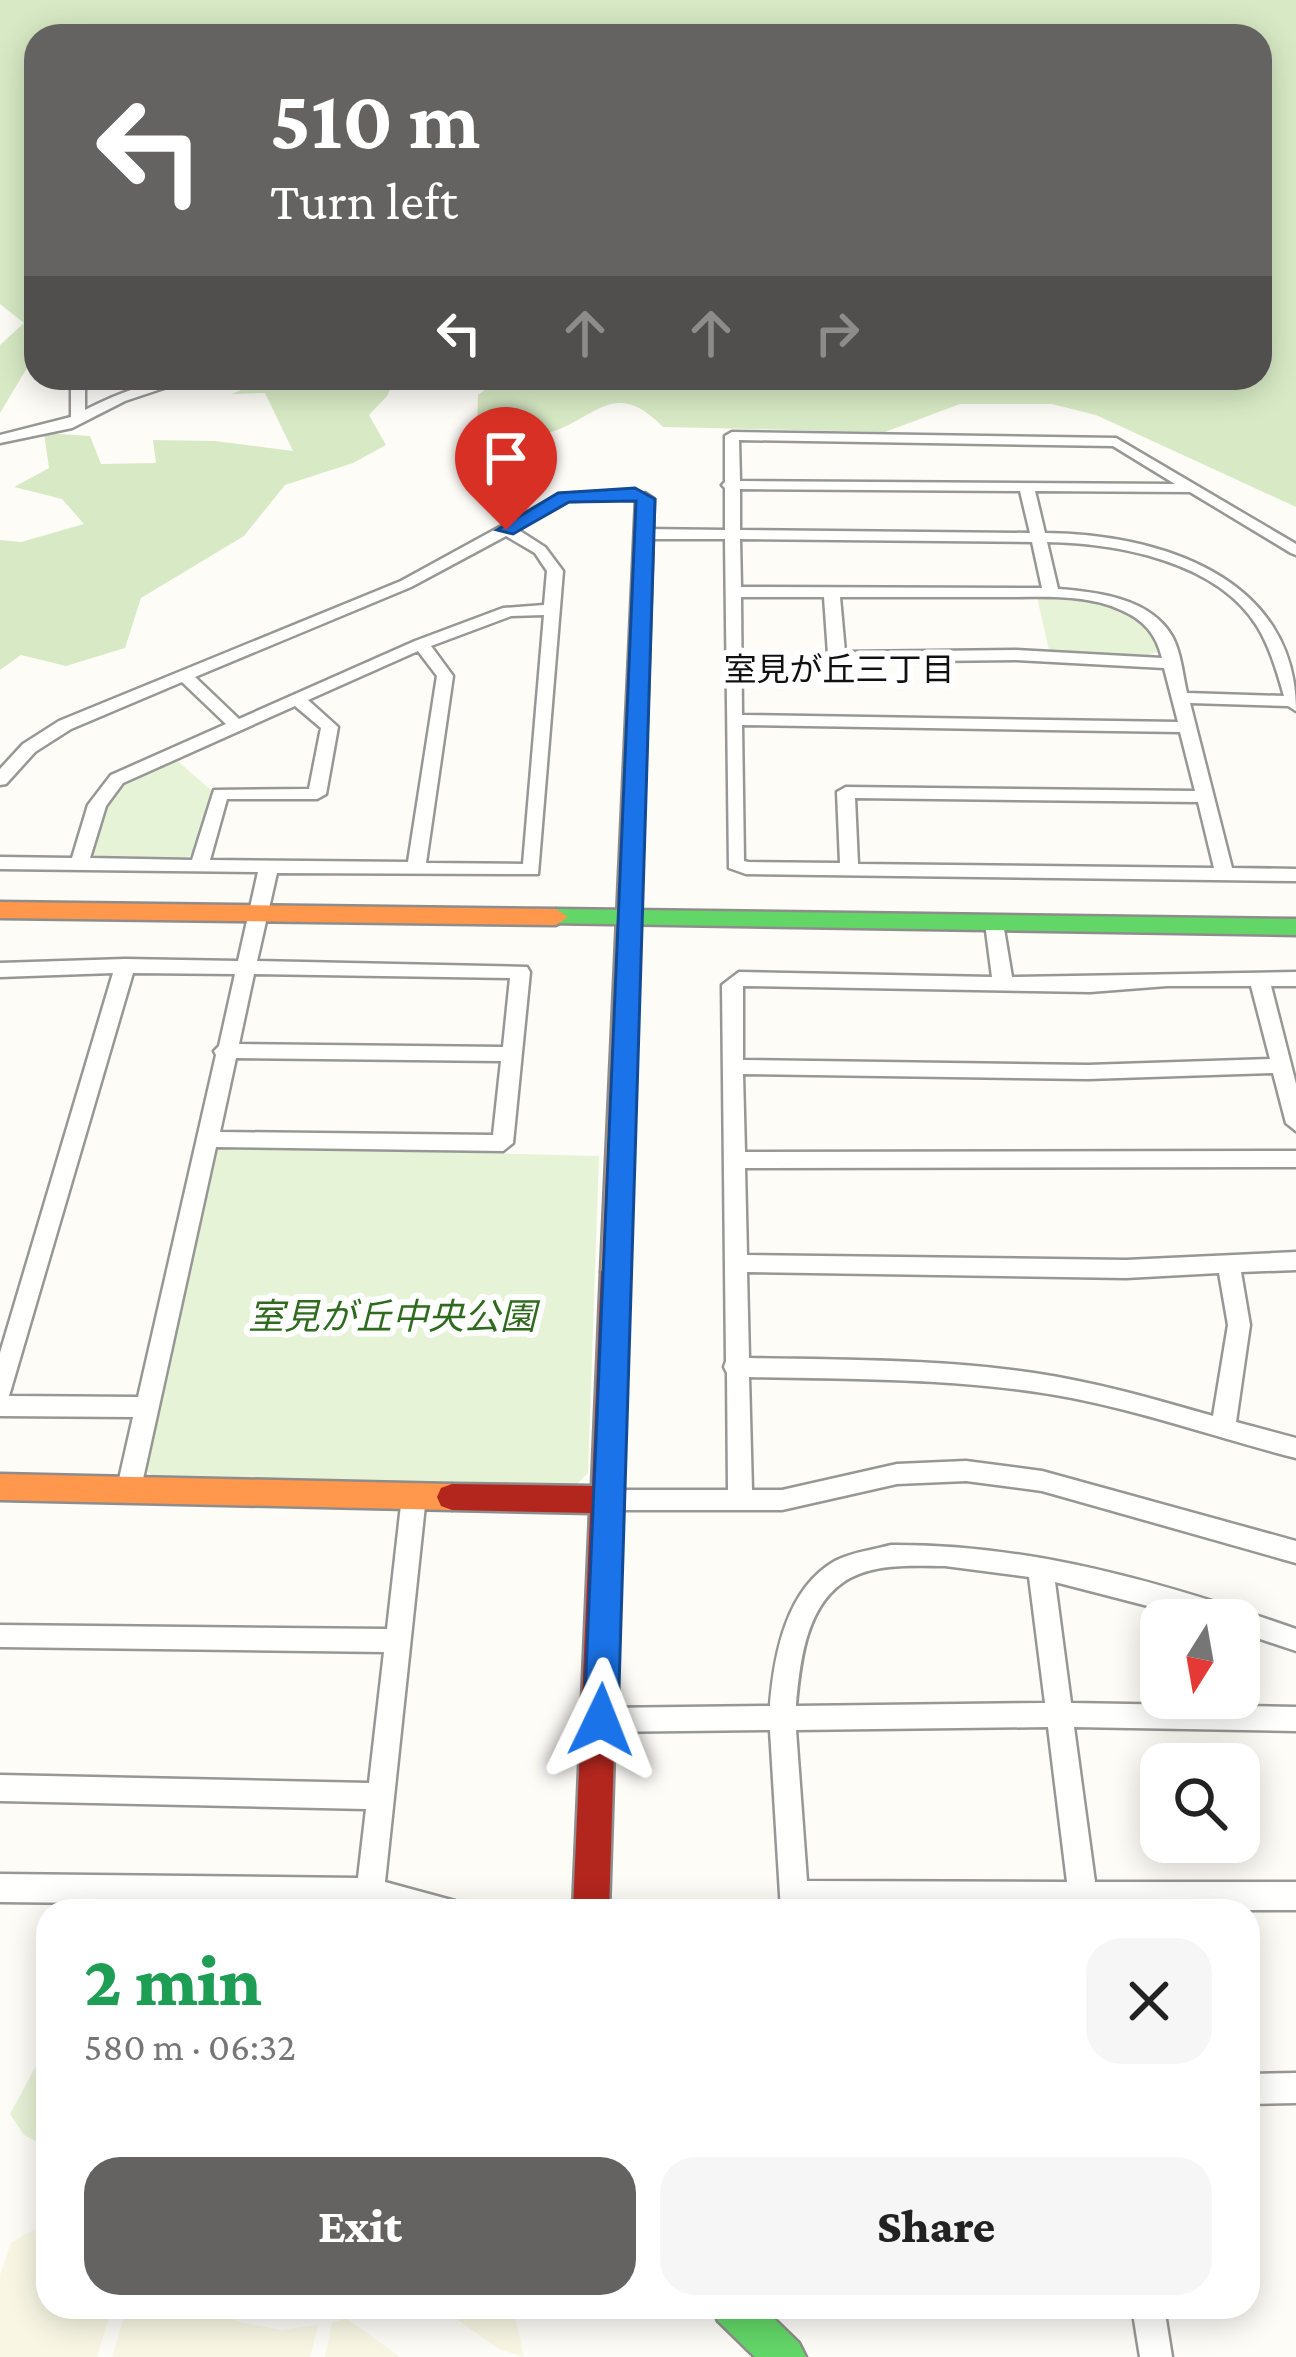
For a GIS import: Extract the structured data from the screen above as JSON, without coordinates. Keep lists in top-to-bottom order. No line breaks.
{"districts":["室見が丘三丁目"],"parks":["室見が丘中央公園"],"north":"bottom","page":{"turn":["510 m","Turn left"],"heading":["2 min","580 m · 06:32"],"buttons":["Exit","Share"]}}
